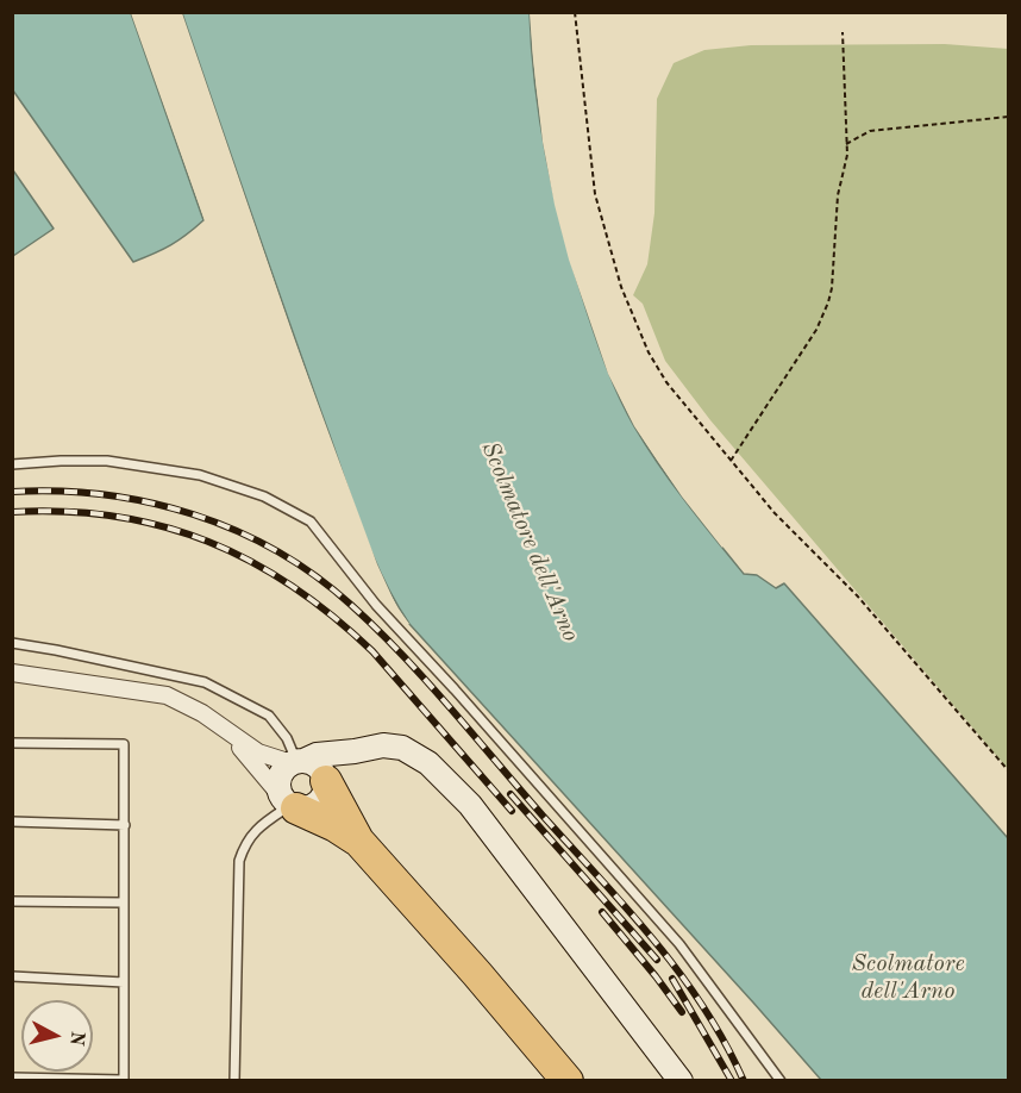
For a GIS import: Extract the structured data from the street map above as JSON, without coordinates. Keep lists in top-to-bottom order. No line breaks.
{"water":["Scolmatore dell'Arno"],"north":"right"}
